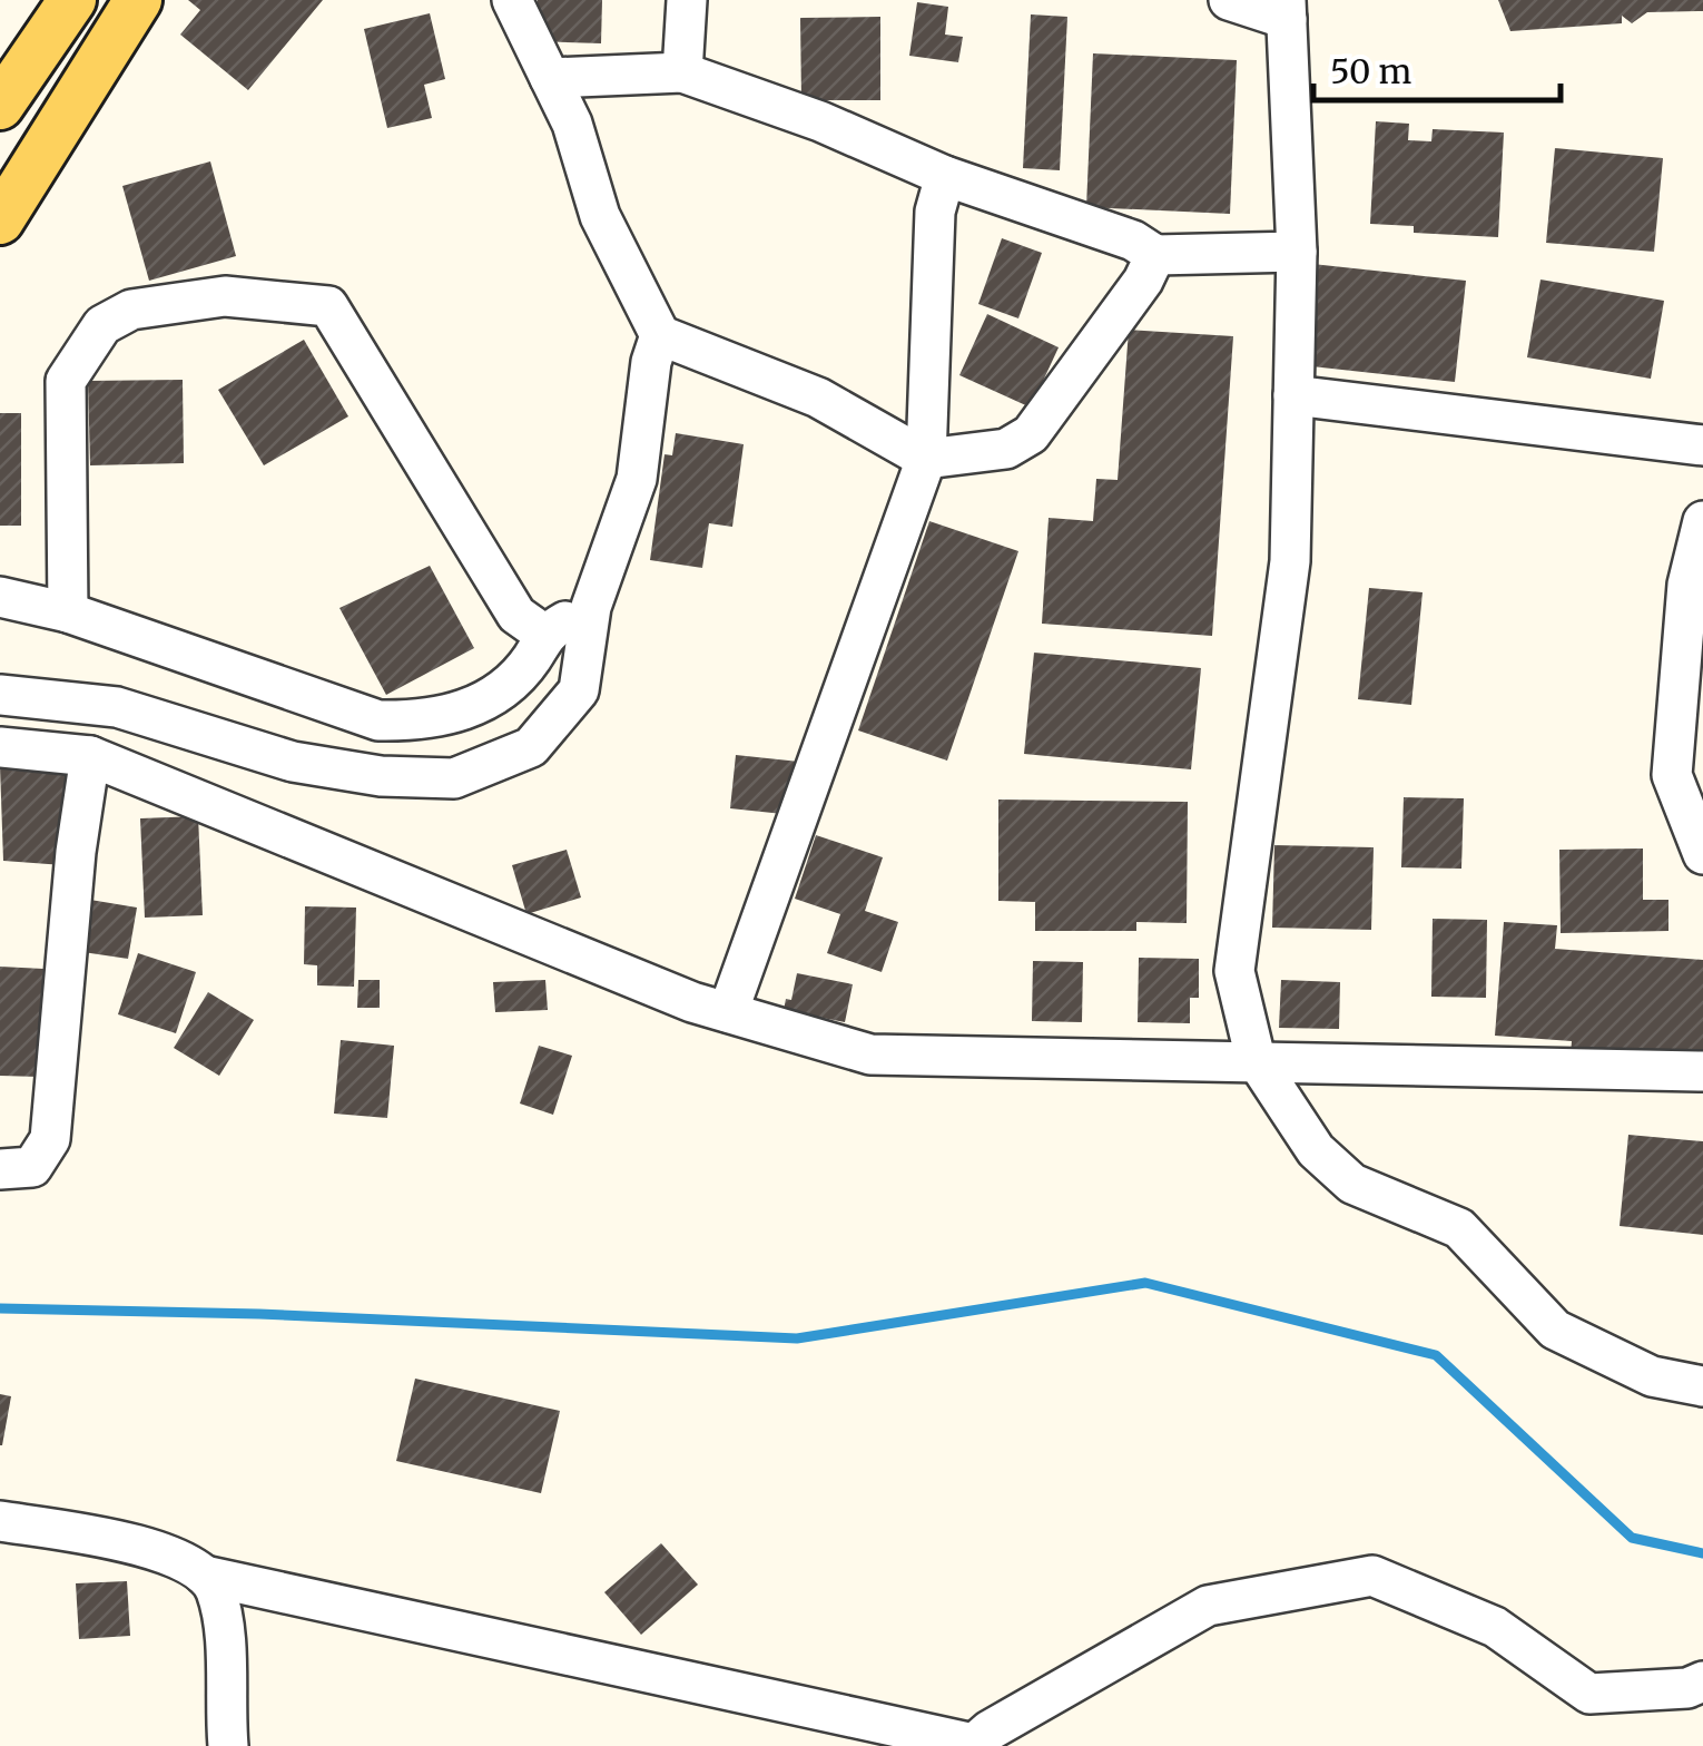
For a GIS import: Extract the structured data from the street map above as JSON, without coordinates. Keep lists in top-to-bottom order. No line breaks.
{"scale_bar":"50 m"}
